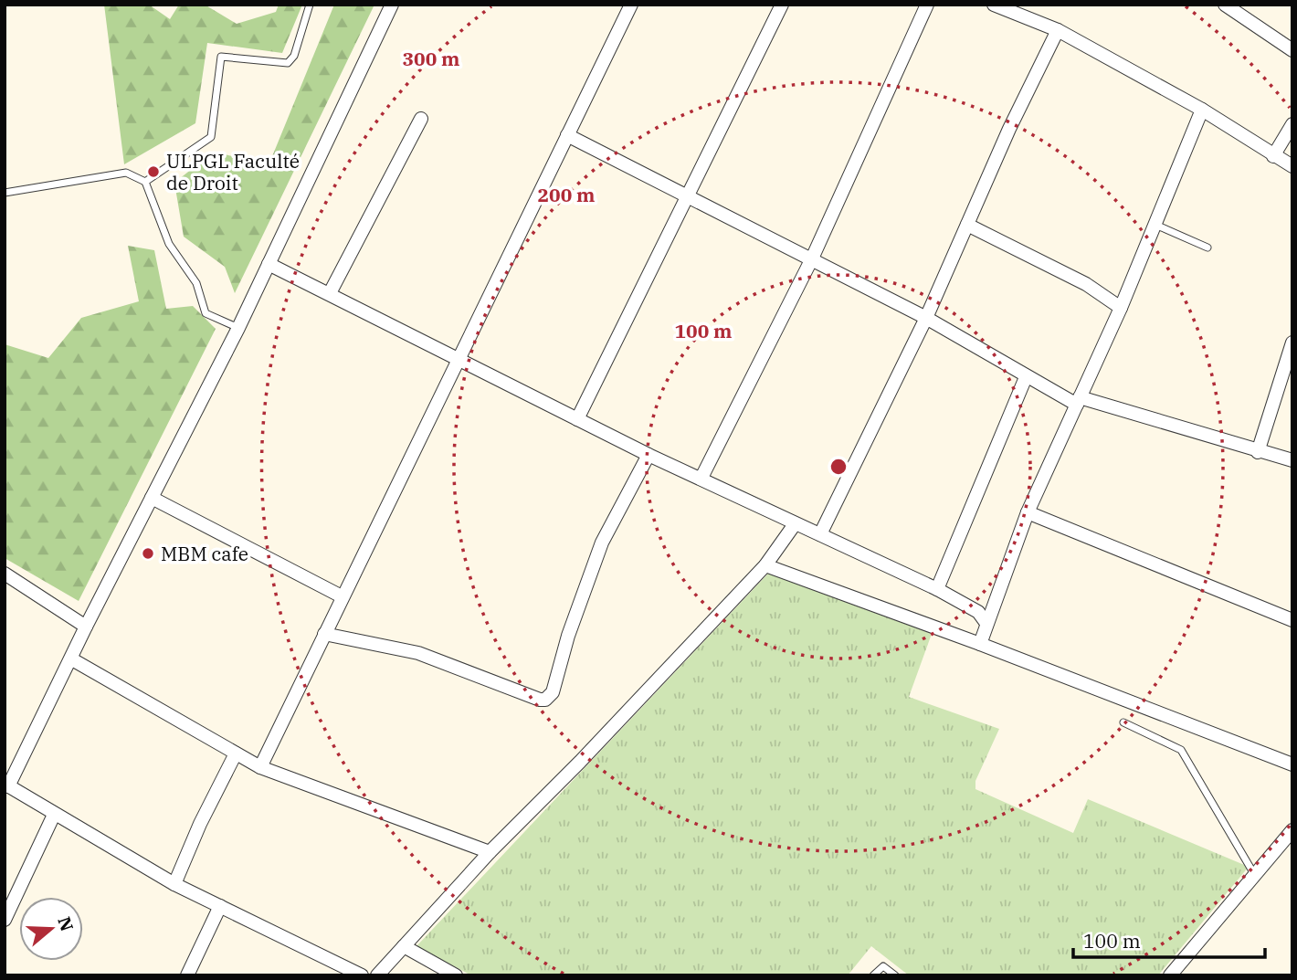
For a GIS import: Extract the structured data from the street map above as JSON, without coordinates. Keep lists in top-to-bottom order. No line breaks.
{"places":["ULPGL Faculté de Droit","MBM cafe"],"scale_bar":"100 m","north":"right","rings":["300 m","200 m","100 m"]}
